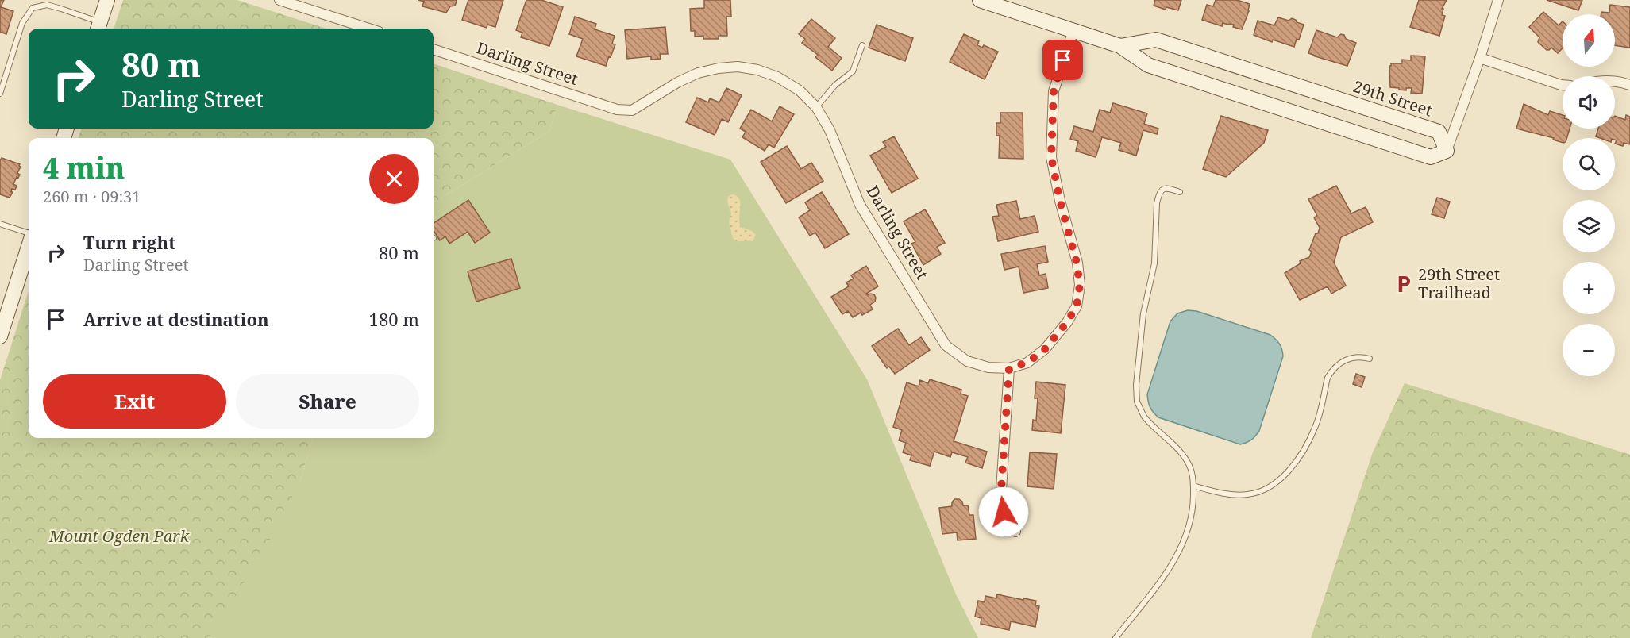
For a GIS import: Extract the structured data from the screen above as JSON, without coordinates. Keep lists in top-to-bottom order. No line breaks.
{"streets":{"street":["Darling Street","29th Street"]},"crossings":[["Darling Street","29th Street"]],"parks":["Mount Ogden Park"],"places":{"parking":["29th Street Trailhead"]},"north":"top","page":{"map_buttons":["+","−"],"turn":["80 m","Darling Street"],"heading":["4 min","260 m · 09:31"],"list":[{"name":"Turn right","note":"Darling Street","value":"80 m"},{"name":"Arrive at destination","value":"180 m"}],"buttons":["Exit","Share"]}}
